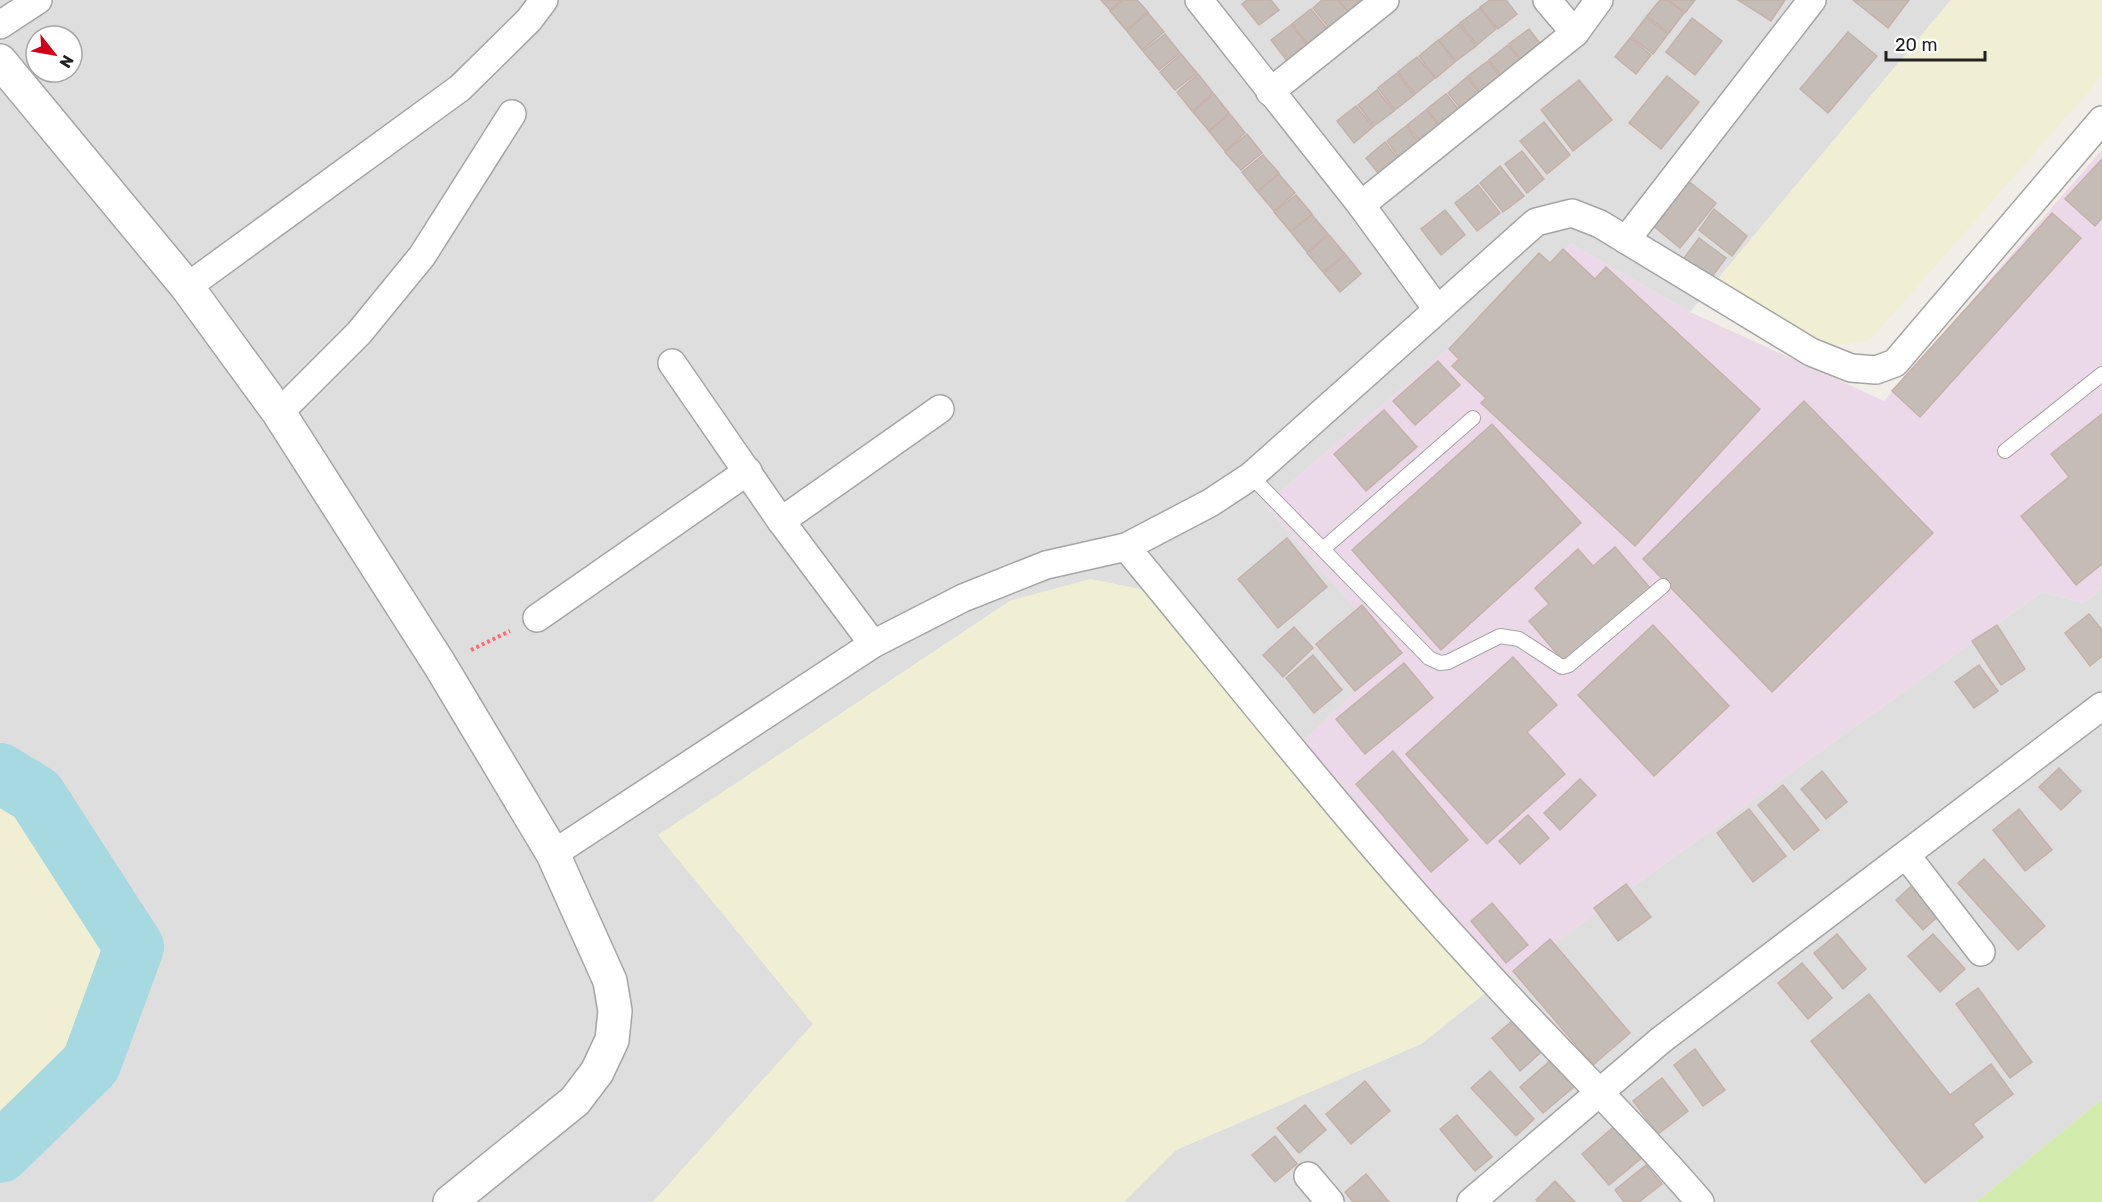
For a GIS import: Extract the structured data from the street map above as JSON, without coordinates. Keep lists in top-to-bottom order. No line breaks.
{"scale_bar":"20 m","north":"bottom right"}
